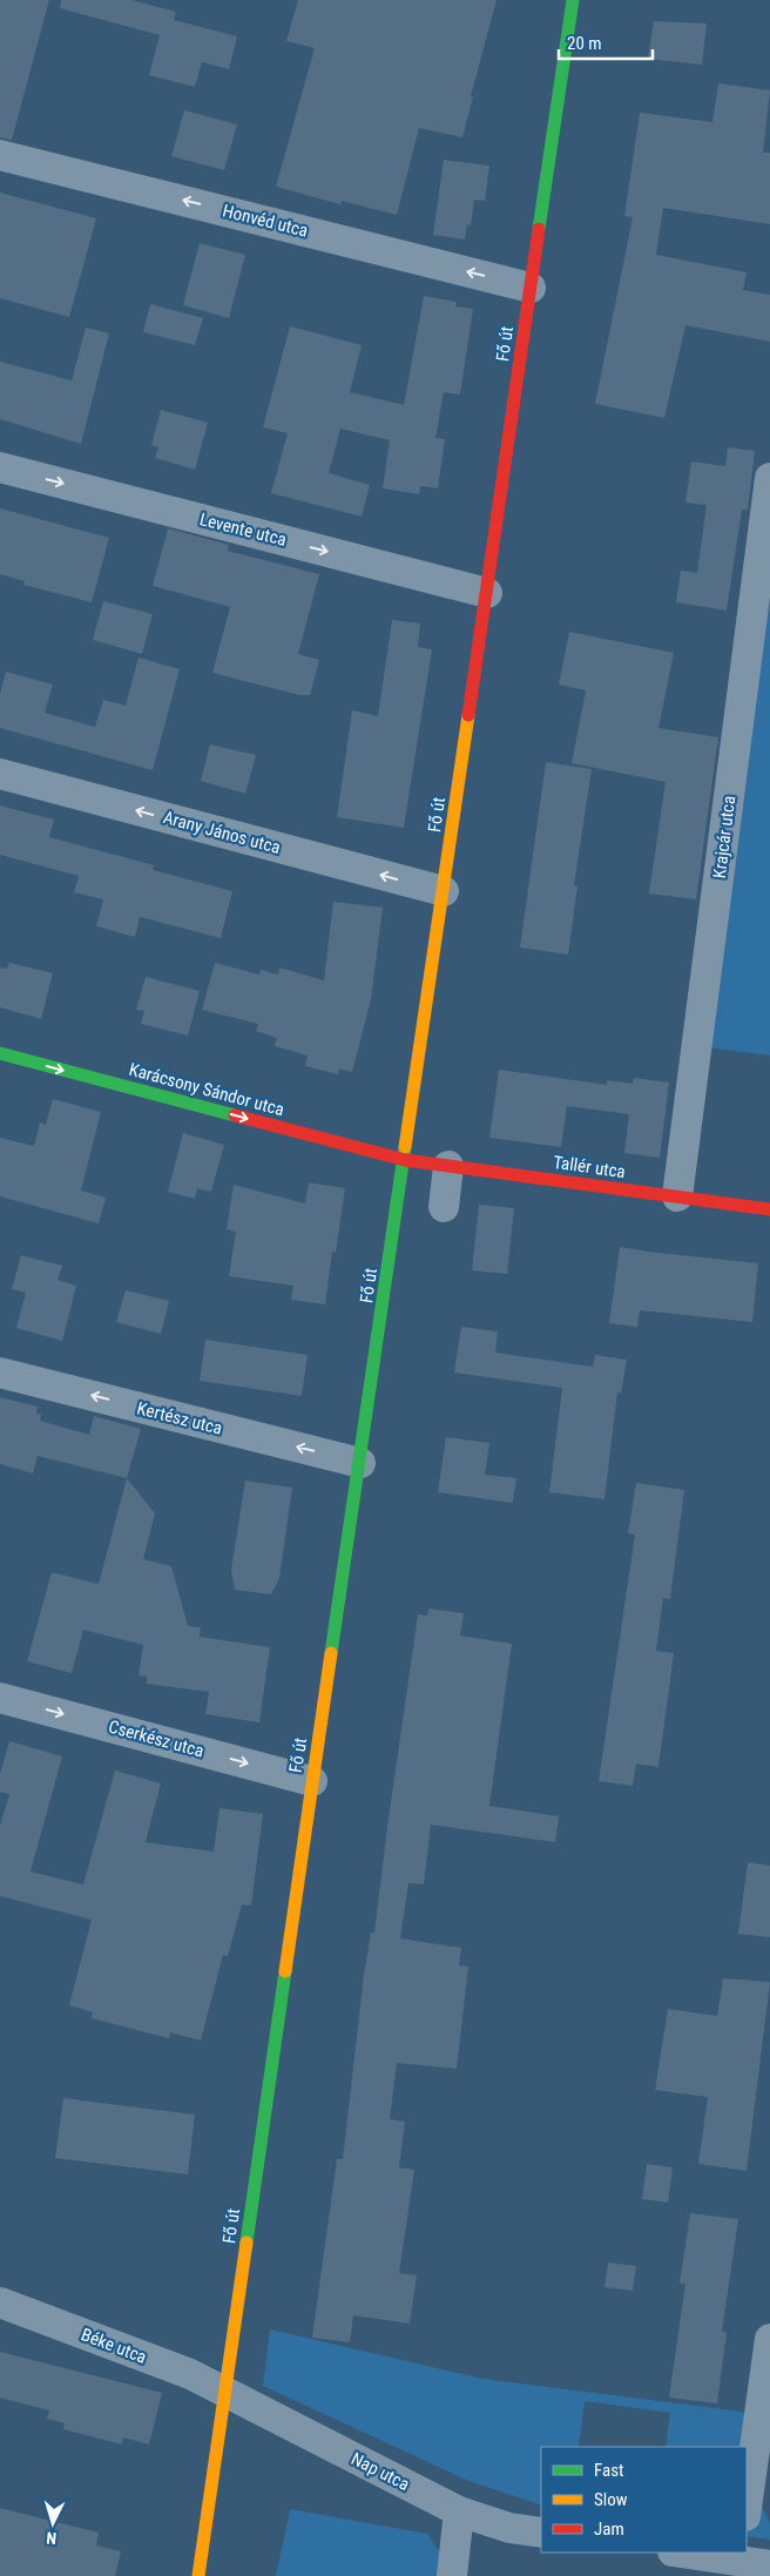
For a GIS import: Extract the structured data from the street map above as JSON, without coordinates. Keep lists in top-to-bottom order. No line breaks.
{"streets":{"main road":["Fő út","Karácsony Sándor utca","Tallér utca"],"street":["Honvéd utca","Levente utca","Arany János utca","Krajcár utca","Kertész utca","Cserkész utca","Béke utca","Nap utca"]},"crossings":[["Honvéd utca","Fő út"],["Fő út","Levente utca"],["Fő út","Arany János utca"],["Fő út","Karácsony Sándor utca"],["Fő út","Tallér utca"],["Fő út","Kertész utca"],["Fő út","Cserkész utca"],["Fő út","Béke utca"],["Fő út","Nap utca"],["Krajcár utca","Tallér utca"],["Karácsony Sándor utca","Tallér utca"],["Béke utca","Nap utca"]],"one_way":["Honvéd utca","Levente utca","Arany János utca","Karácsony Sándor utca","Kertész utca","Cserkész utca"],"legend":["Fast","Slow","Jam"],"scale_bar":"20 m","north":"bottom"}
